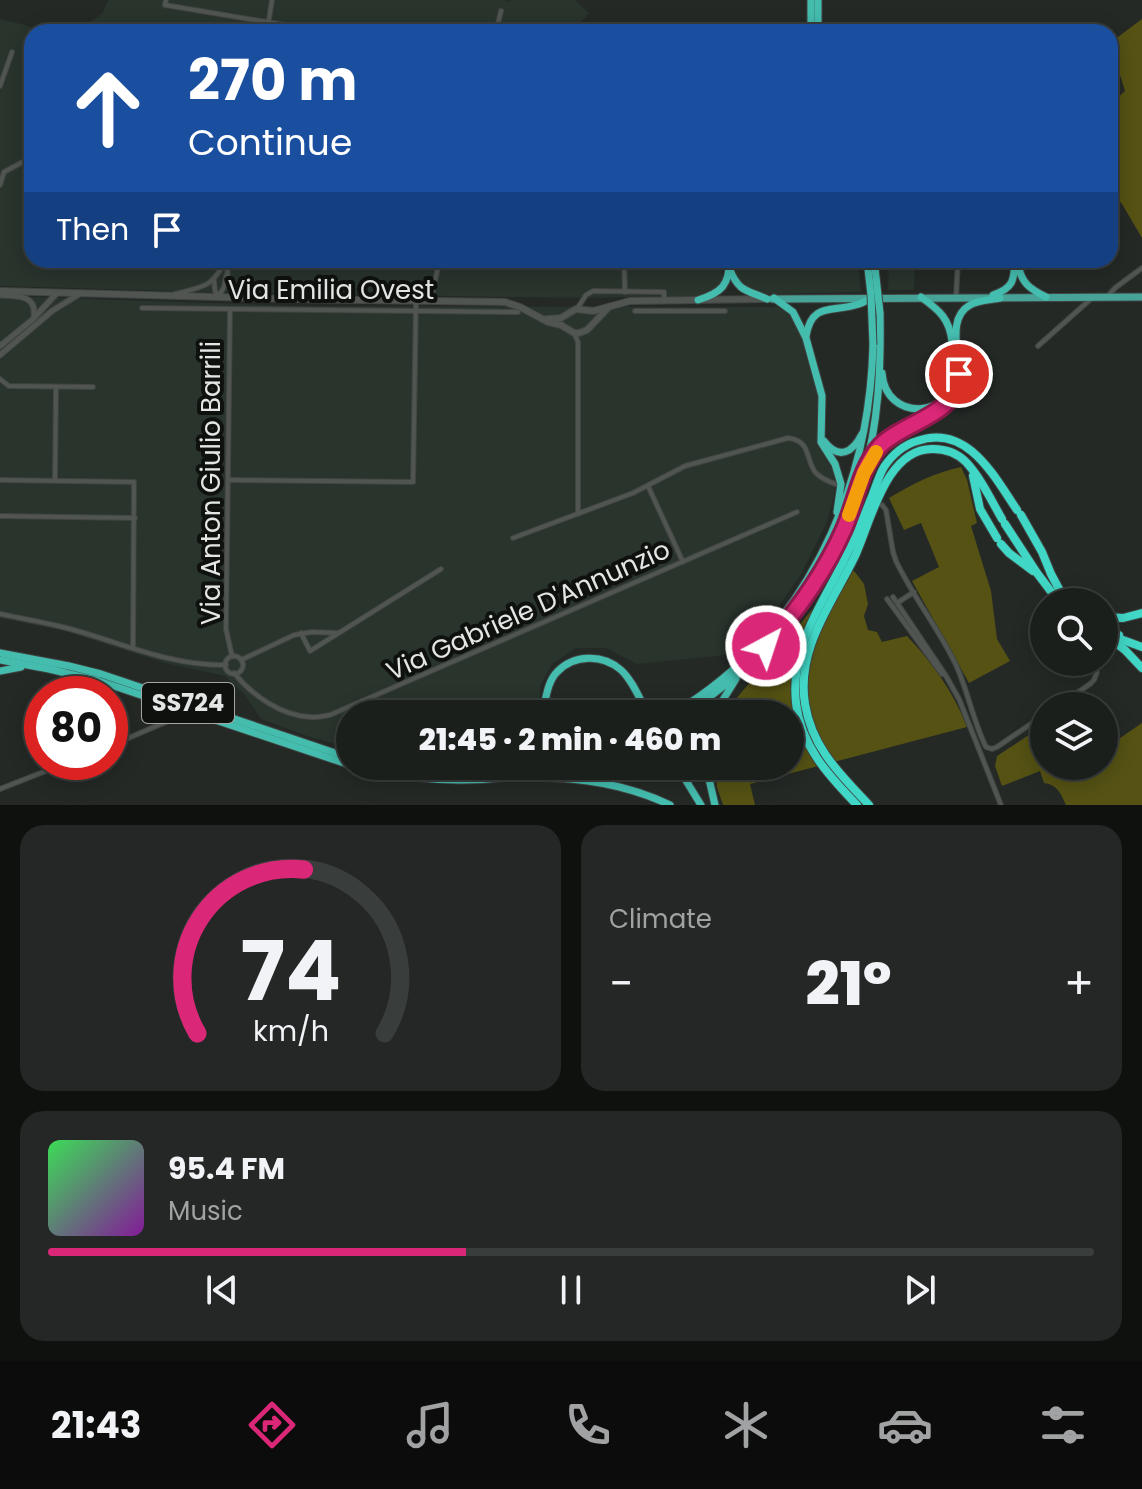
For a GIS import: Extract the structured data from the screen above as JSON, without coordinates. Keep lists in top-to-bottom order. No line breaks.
{"streets":{"highway":["SS724"],"main road":["Via Emilia Ovest"],"street":["Via Anton Giulio Barrili","Via Gabriele D'Annunzio"]},"crossings":[["Via Emilia Ovest","Via Anton Giulio Barrili"],["Via Anton Giulio Barrili","Via Gabriele D'Annunzio"]],"page":{"turn":["270 m","Continue"],"then":"Then","limit":"80","trip":"21:45 · 2 min · 460 m","tile":"Climate","heat":["−","21°","+"],"song":["95.4 FM","Music"],"tabs":"21:43","gauge":["74","km/h"]}}
